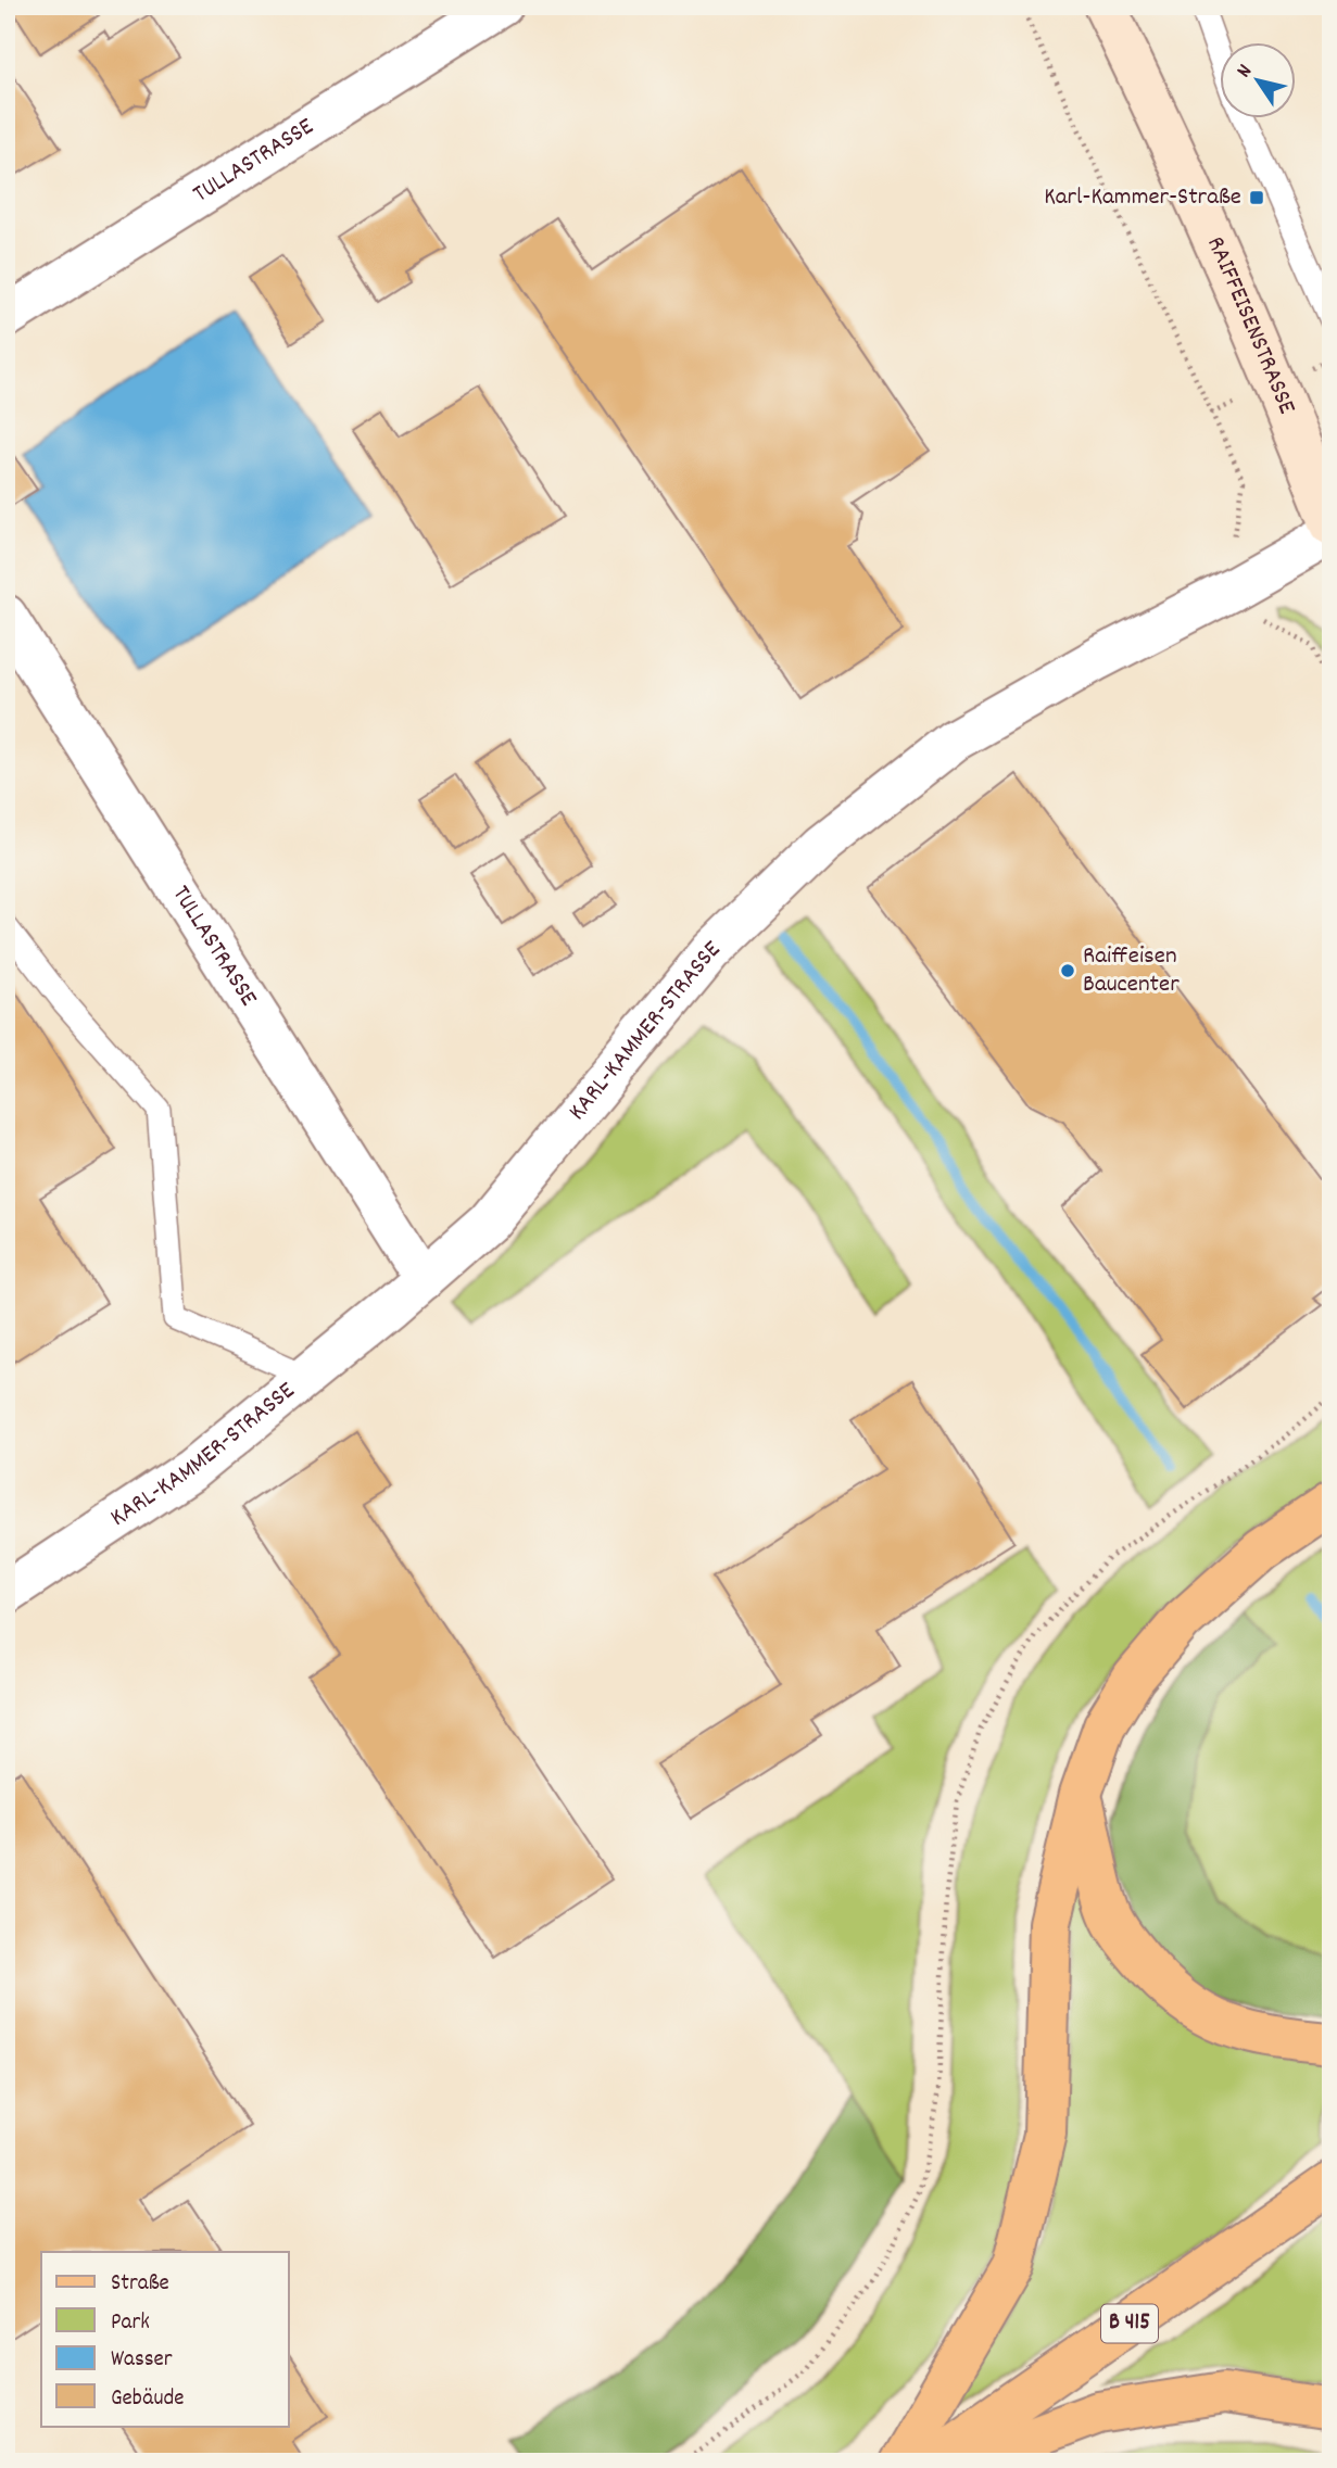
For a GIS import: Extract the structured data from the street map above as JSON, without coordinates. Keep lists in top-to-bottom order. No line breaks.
{"streets":{"main road":["B 415"],"street":["TULLASTRASSE","RAIFFEISENSTRASSE","KARL-KAMMER-STRASSE"]},"crossings":[["TULLASTRASSE","KARL-KAMMER-STRASSE"]],"places":{"transit":["Karl-Kammer-Straße"],"other":["Raiffeisen Baucenter"]},"legend":["Straße","Park","Wasser","Gebäude"],"north":"top left"}
